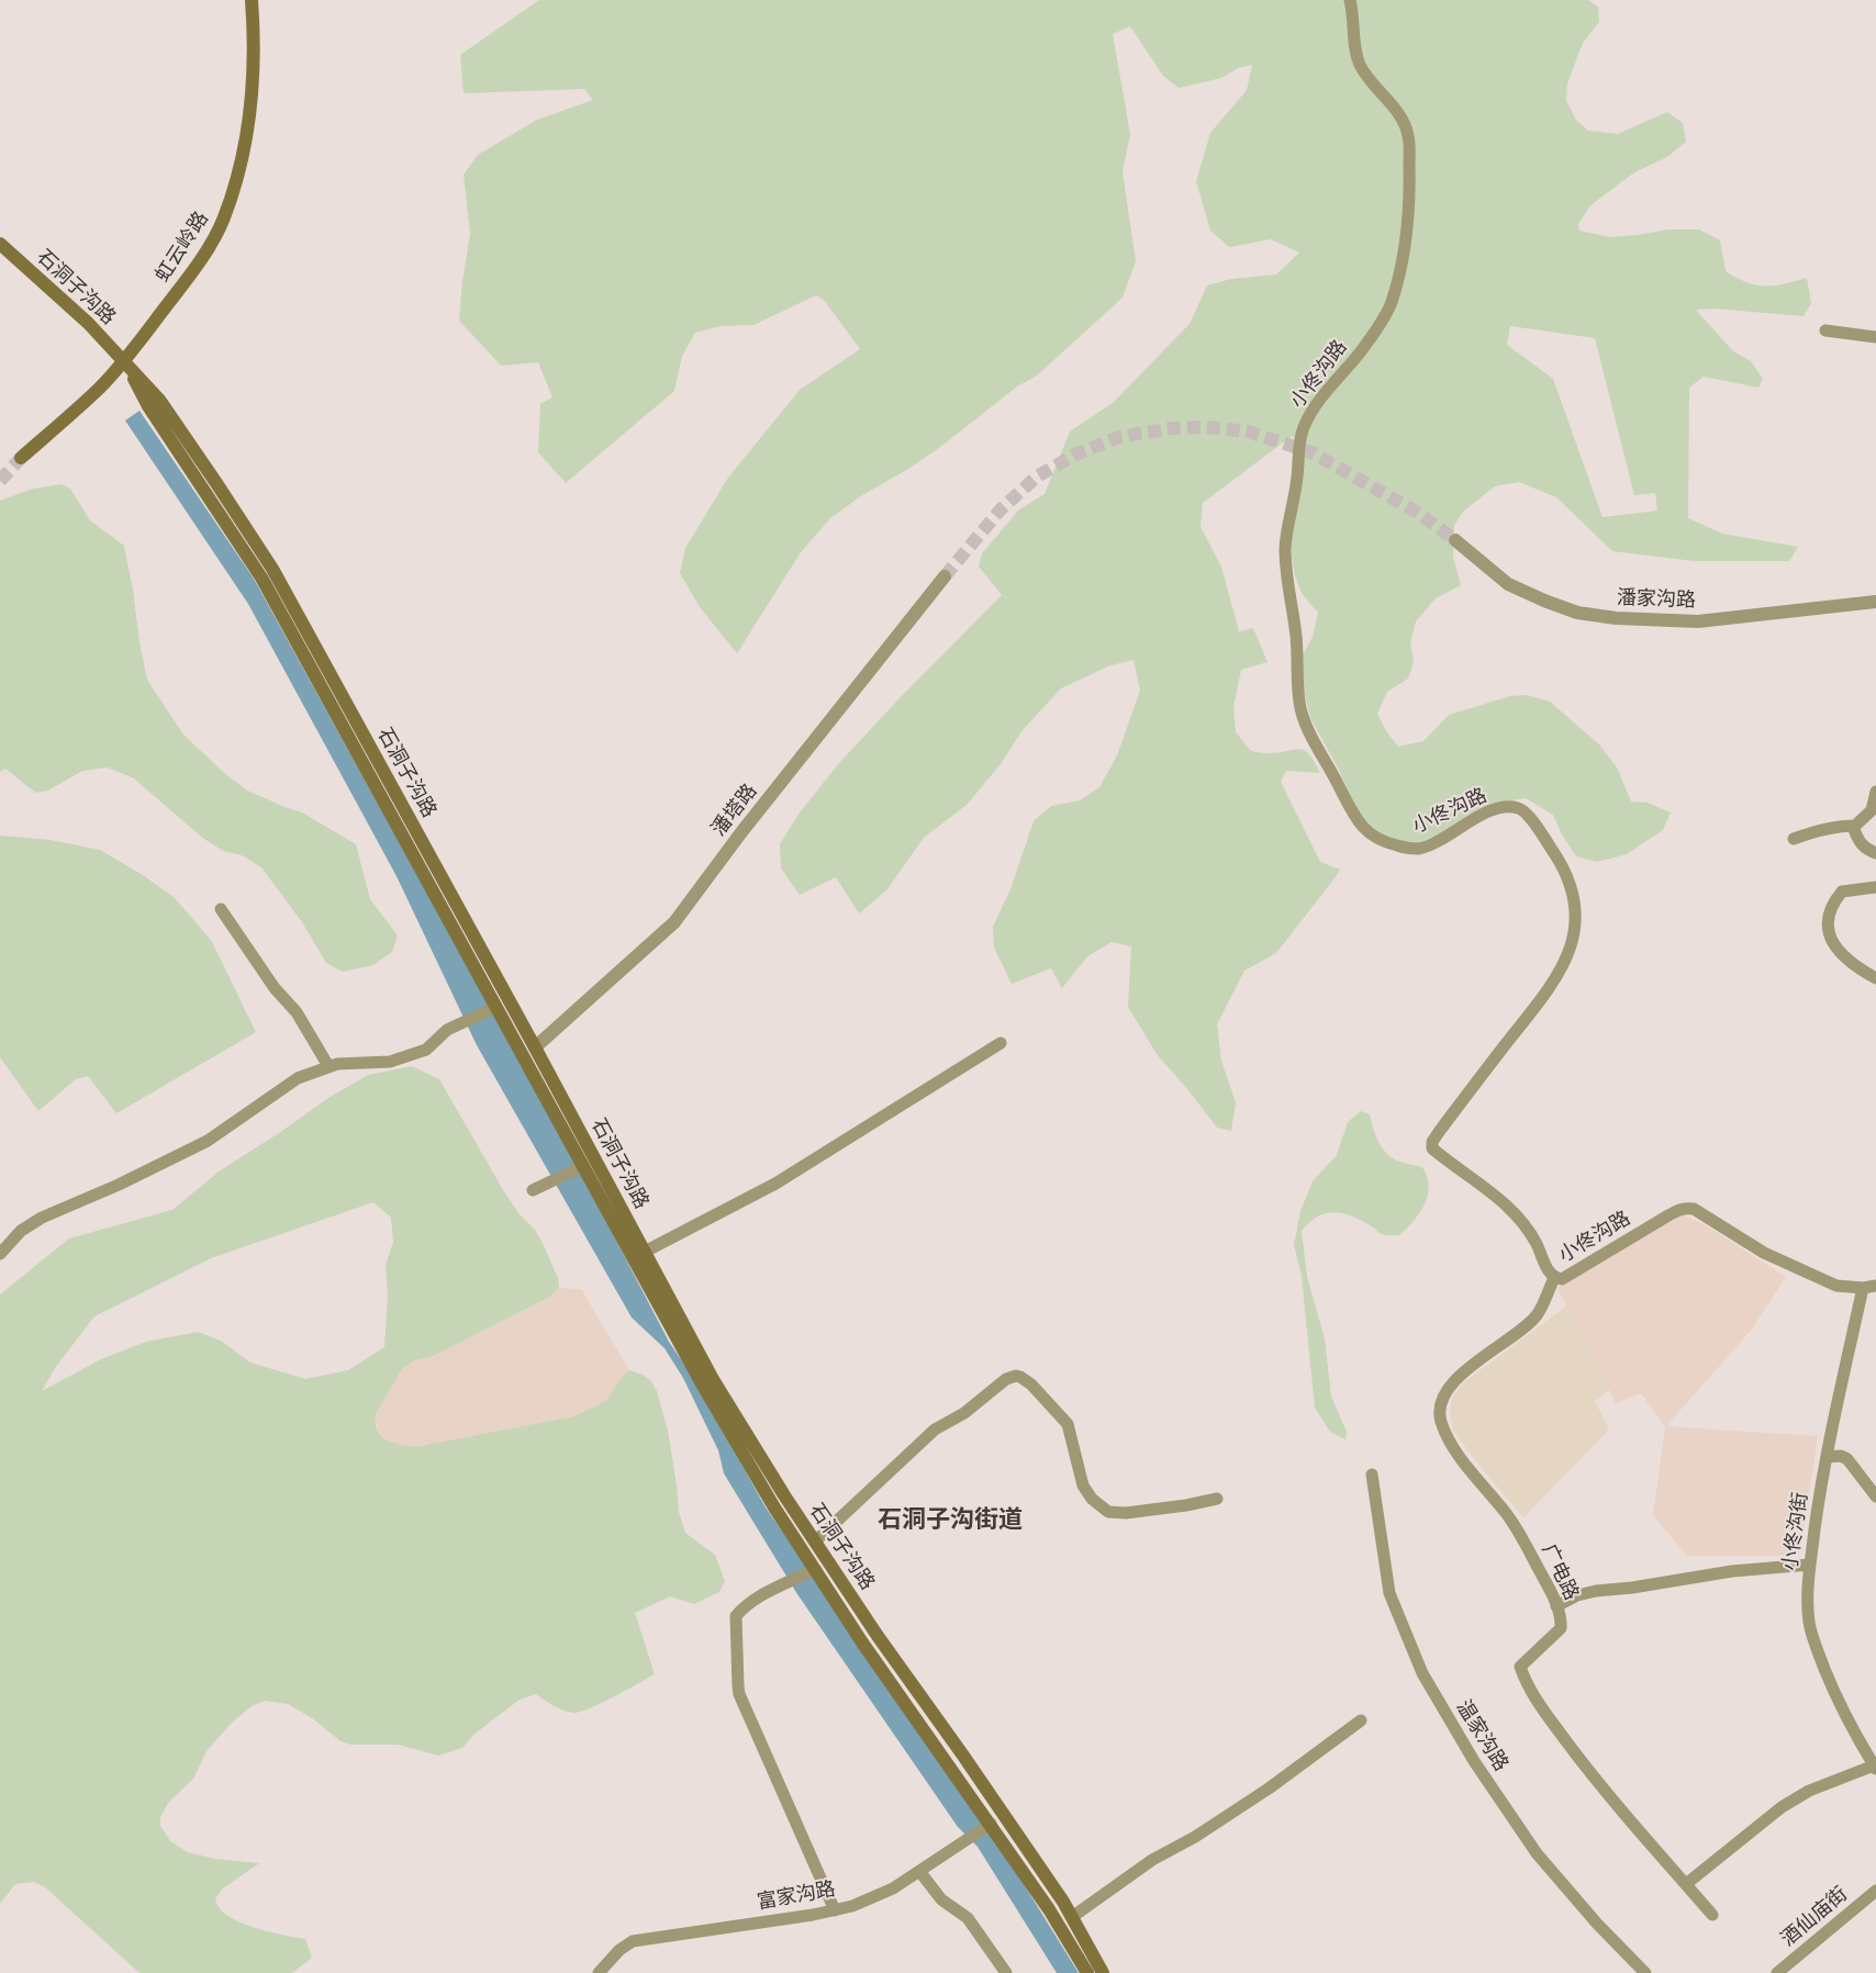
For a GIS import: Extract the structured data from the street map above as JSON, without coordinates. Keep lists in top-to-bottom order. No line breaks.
{"streets":{"main road":["虹云岭路","石洞子沟路"],"street":["小佟沟路","潘家沟路","潘塔路","小佟沟街","广电路","温家沟路","富家沟路","酒仙庙街"]},"crossings":[["虹云岭路","石洞子沟路"],["石洞子沟路","潘塔路"],["石洞子沟路","富家沟路"],["小佟沟路","小佟沟街"],["小佟沟路","广电路"]],"districts":["石洞子沟街道"]}
